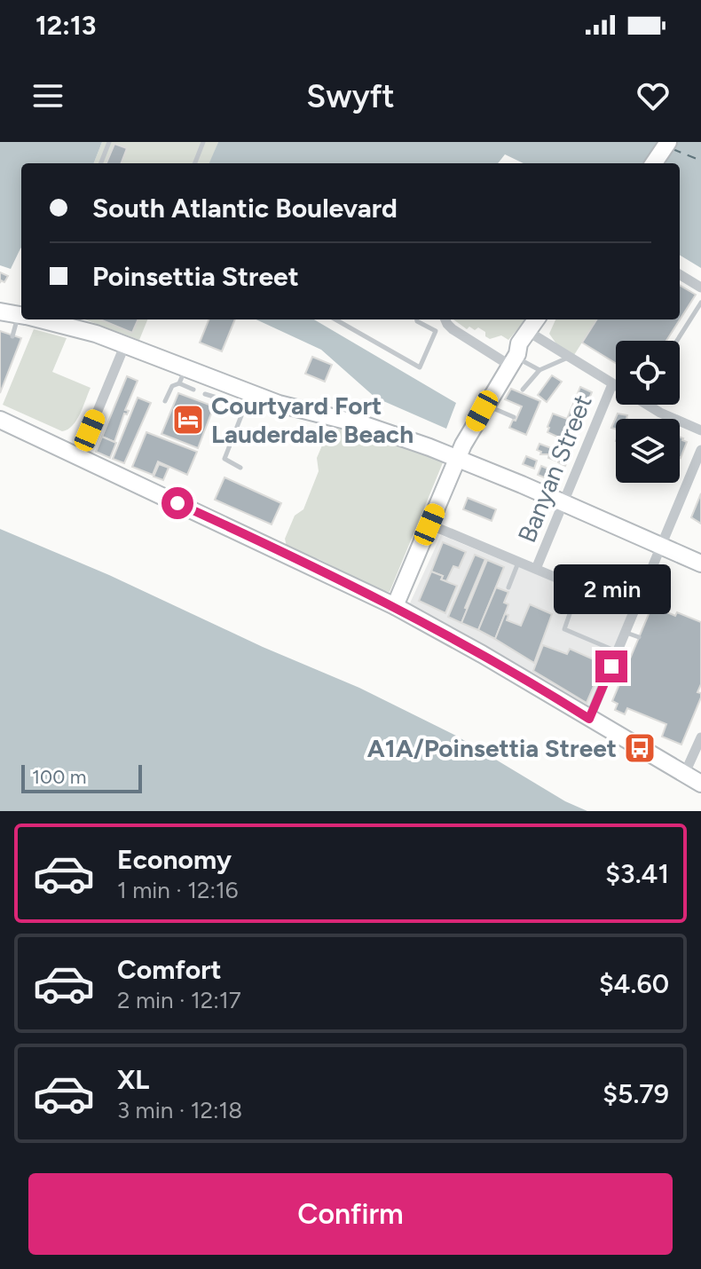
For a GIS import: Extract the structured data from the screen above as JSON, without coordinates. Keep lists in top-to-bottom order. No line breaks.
{"streets":{"street":["Banyan Street"]},"places":{"hotel":["Courtyard Fort Lauderdale Beach"],"bus stop":["A1A/Poinsettia Street"]},"scale_bar":"100 m","page":{"status":"12:13","header":"Swyft","banner":["South Atlantic Boulevard","Poinsettia Street"],"bubble":"2 min","scale":"100 m","list":[{"name":"Economy","note":"1 min · 12:16","value":"$3.41"},{"name":"Comfort","note":"2 min · 12:17","value":"$4.60"},{"name":"XL","note":"3 min · 12:18","value":"$5.79"}],"buttons":"Confirm"}}
